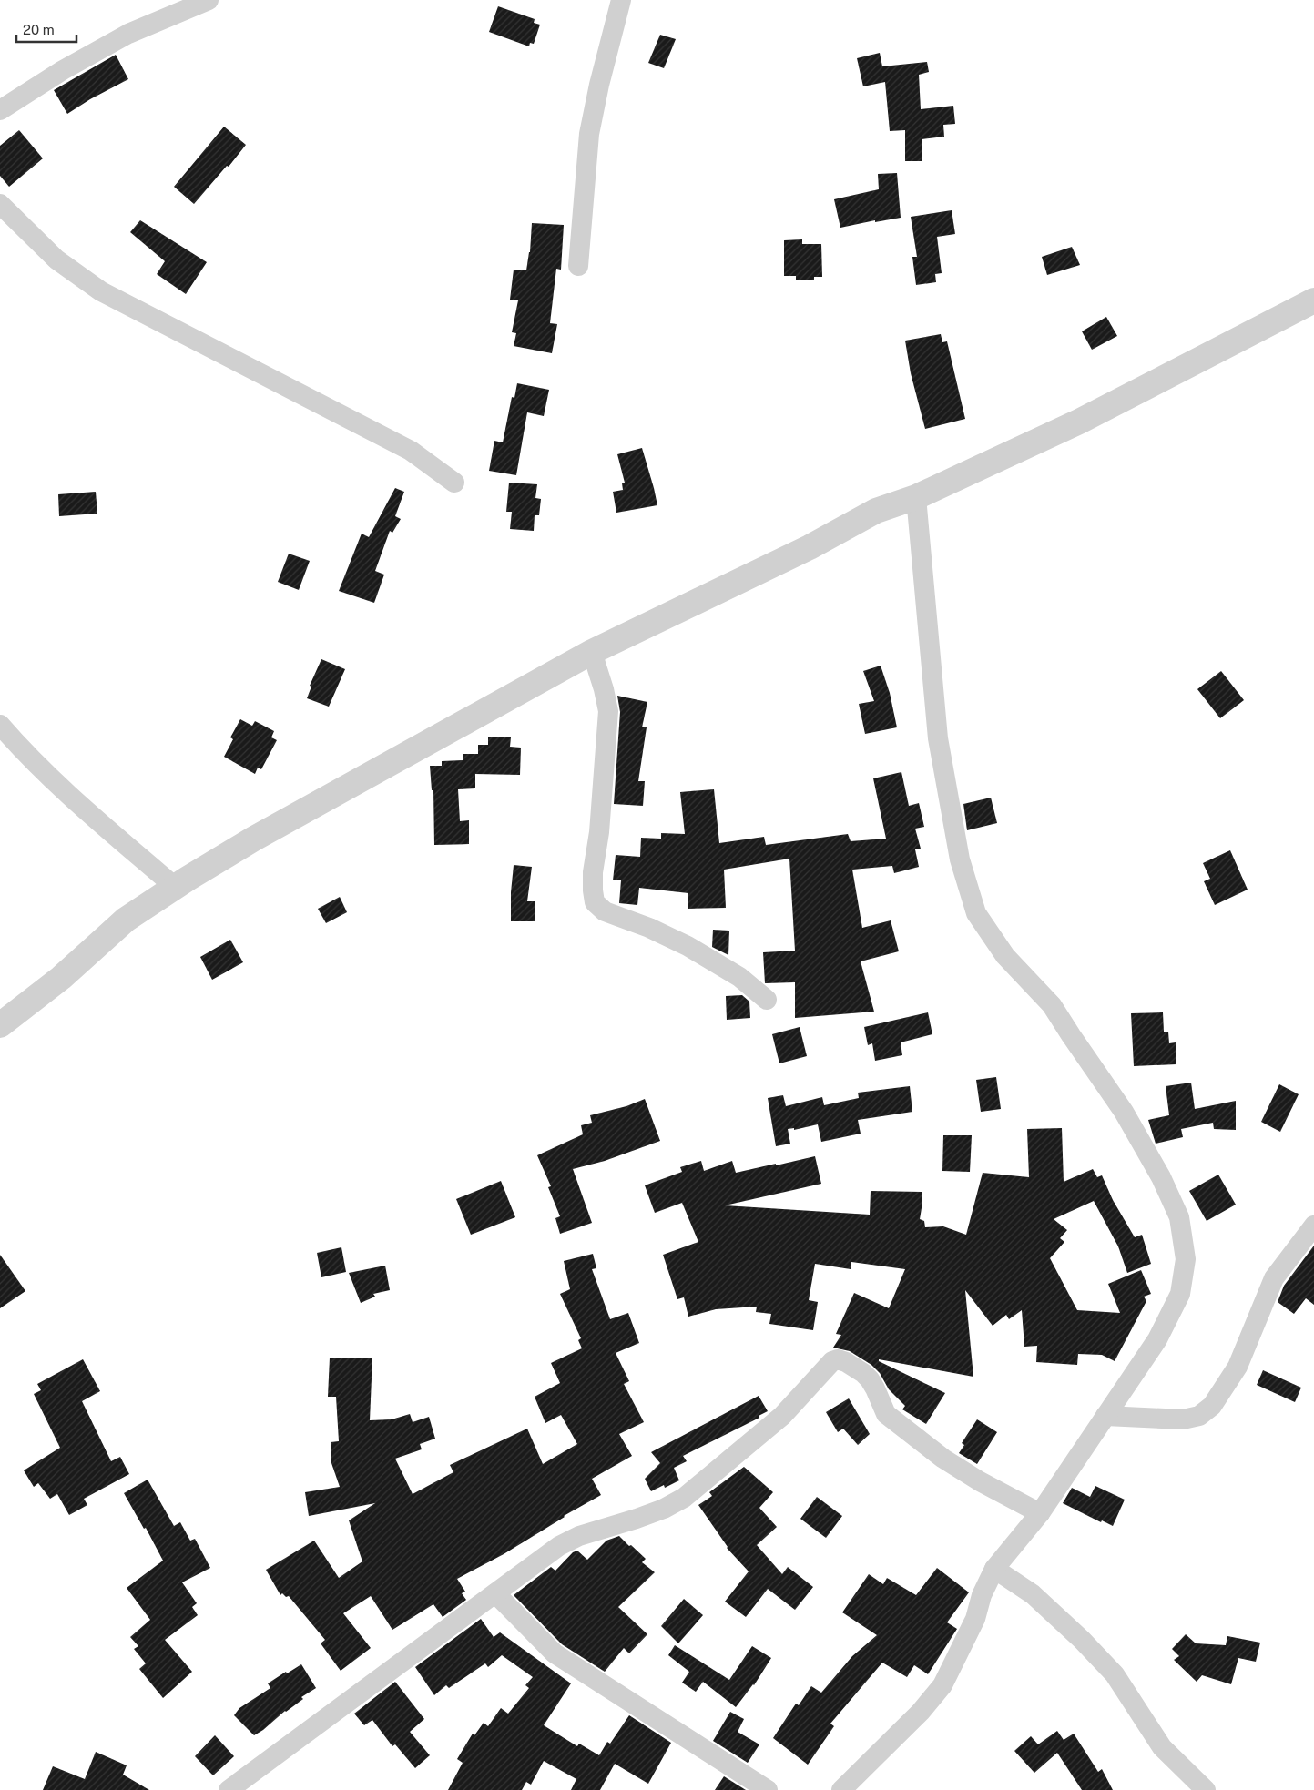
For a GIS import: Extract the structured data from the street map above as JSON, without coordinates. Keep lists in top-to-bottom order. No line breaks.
{"scale_bar":"20 m"}
